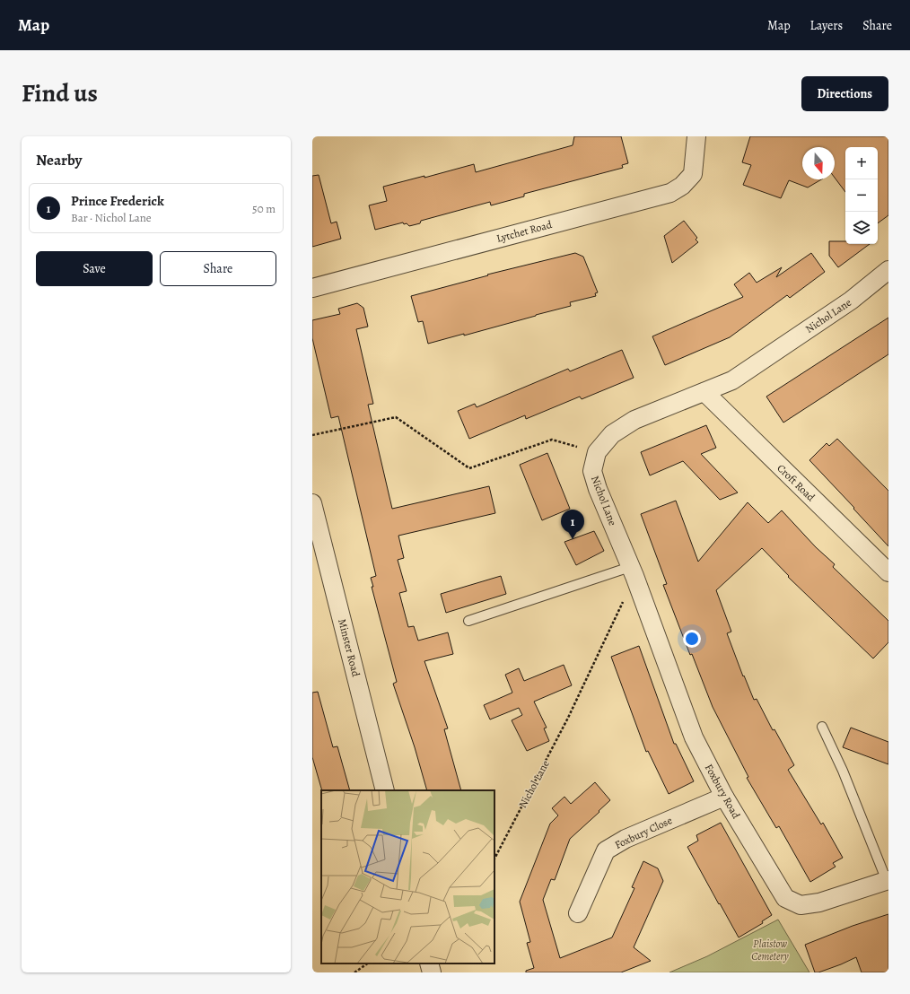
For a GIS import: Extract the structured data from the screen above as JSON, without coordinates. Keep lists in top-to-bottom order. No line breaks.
{"streets":{"street":["Lytchet Road","Nichol Lane","Croft Road","Minster Road","Foxbury Road","Foxbury Close"]},"crossings":[["Nichol Lane","Croft Road"],["Nichol Lane","Foxbury Road"],["Foxbury Road","Foxbury Close"]],"parks":["Plaistow Cemetery"],"north":"bottom","page":{"header":"Map","nav":["Map","Layers","Share"],"title":"Find us","buttons":["Directions",["Save","Share"]],"heading":"Nearby","map_buttons":["+","−"],"list":[{"mark":"1","name":"Prince Frederick","note":"Bar · Nichol Lane","value":"50 m"}],"pins":"1"}}
